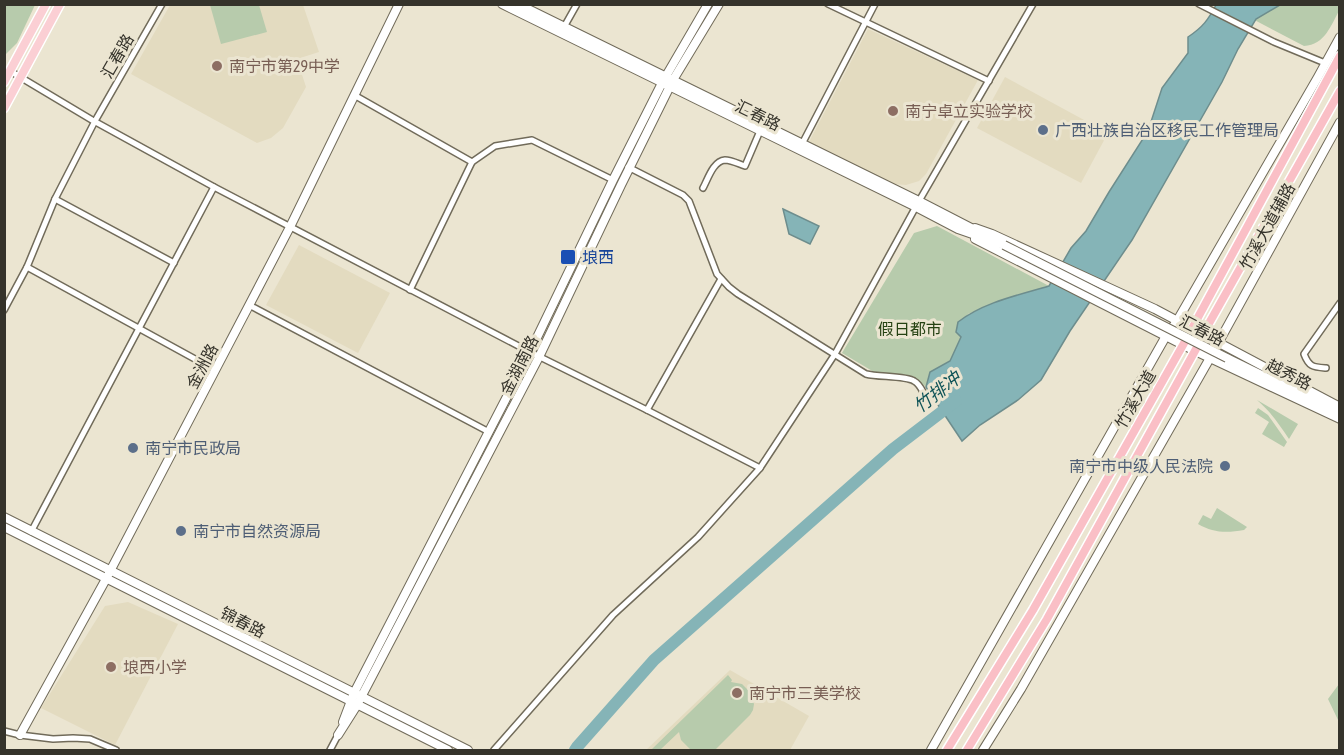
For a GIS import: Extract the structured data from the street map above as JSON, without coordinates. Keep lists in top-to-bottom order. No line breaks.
{"streets":{"highway":["竹溪大道"],"main road":["汇春路","竹溪大道辅路","金湖南路","金洲路","越秀路","锦春路"]},"crossings":[["汇春路","金湖南路"],["汇春路","越秀路"],["金湖南路","锦春路"],["金洲路","锦春路"]],"water":["竹排冲"],"parks":["假日都市"],"places":{"other":["南宁市第29中学","南宁卓立实验学校","广西壮族自治区移民工作管理局","南宁市民政局","南宁市中级人民法院","南宁市自然资源局","埌西小学","南宁市三美学校"],"transit":["埌西"]}}
